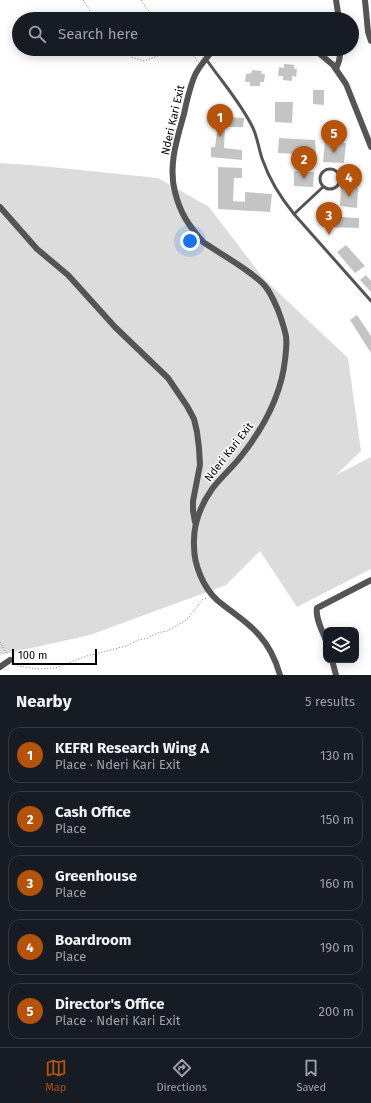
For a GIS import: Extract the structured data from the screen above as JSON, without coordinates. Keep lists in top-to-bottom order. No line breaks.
{"streets":{"street":["Nderi Kari Exit"]},"scale_bar":"100 m","page":{"search":"Search here","pins":["1","5","2","4","3"],"scale":"100 m","heading":["Nearby","5 results"],"list":[{"mark":"1","name":"KEFRI Research Wing A","note":"Place · Nderi Kari Exit","value":"130 m"},{"mark":"2","name":"Cash Office","note":"Place","value":"150 m"},{"mark":"3","name":"Greenhouse","note":"Place","value":"160 m"},{"mark":"4","name":"Boardroom","note":"Place","value":"190 m"},{"mark":"5","name":"Director's Office","note":"Place · Nderi Kari Exit","value":"200 m"}],"nav":["Map","Directions","Saved"]}}
